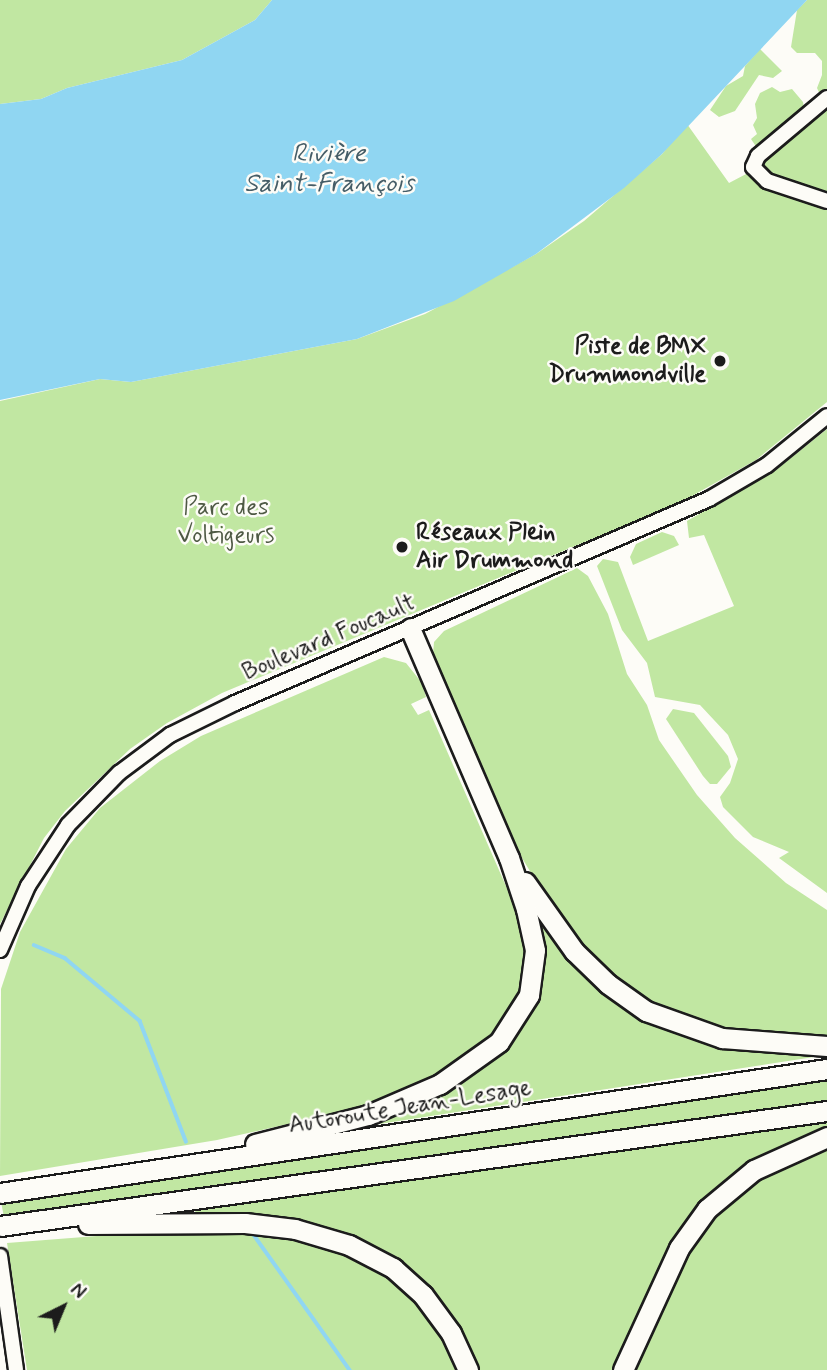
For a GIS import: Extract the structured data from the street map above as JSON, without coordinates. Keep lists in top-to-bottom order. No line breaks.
{"streets":{"highway":["Autoroute Jean-Lesage"],"street":["Boulevard Foucault"]},"water":["Rivière Saint-François"],"parks":["Parc des Voltigeurs"],"places":["Piste de BMX Drummondville","Réseaux Plein Air Drummond"],"north":"top right"}
